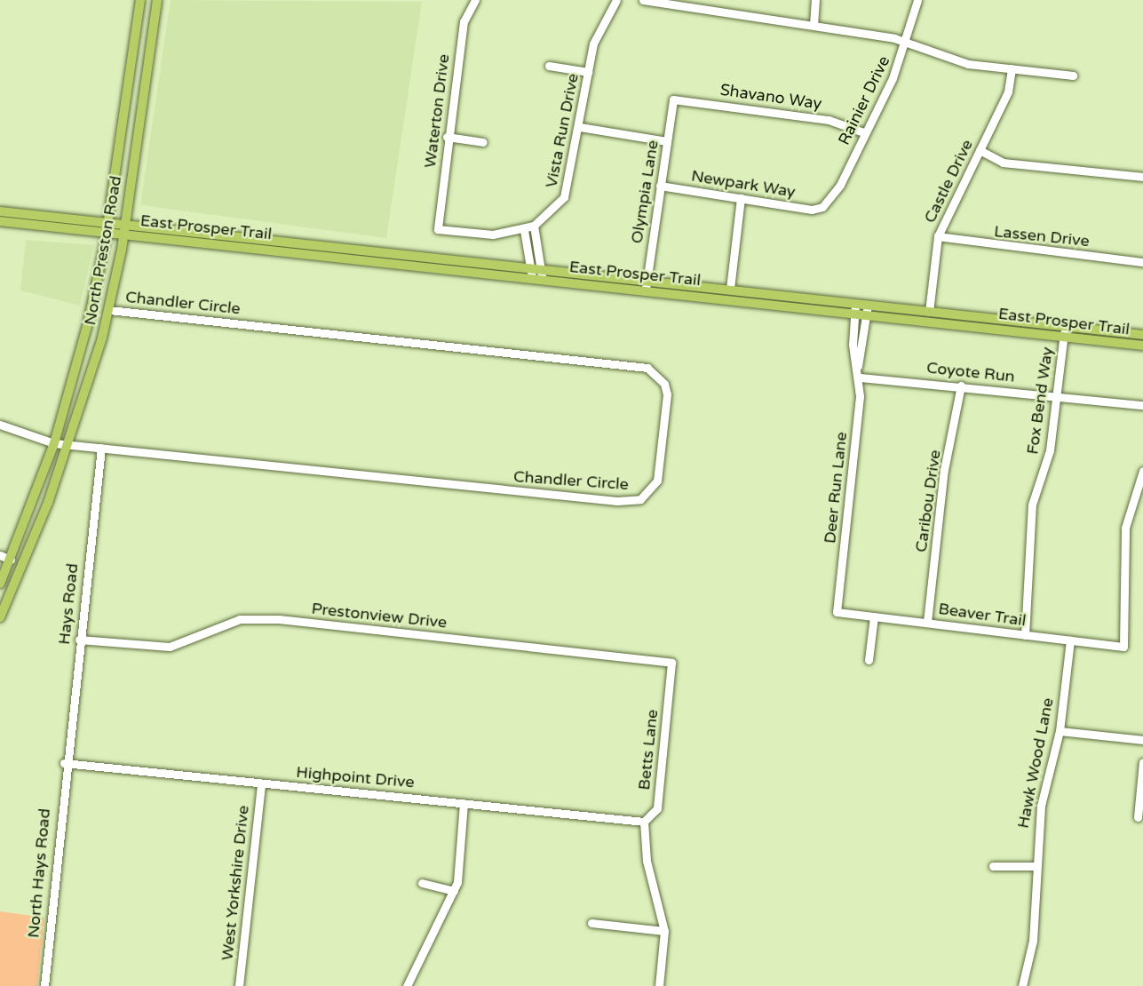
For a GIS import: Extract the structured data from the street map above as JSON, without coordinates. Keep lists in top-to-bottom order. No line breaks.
{"streets":{"main road":["East Prosper Trail","North Preston Road"],"street":["Shavano Way","Rainier Drive","Waterton Drive","Vista Run Drive","Castle Drive","Newpark Way","Olympia Lane","Lassen Drive","Chandler Circle","Coyote Run","Fox Bend Way","Deer Run Lane","Caribou Drive","Hays Road","Beaver Trail","Prestonview Drive","Betts Lane","Hawk Wood Lane","Highpoint Drive","North Hays Road","West Yorkshire Drive"]},"crossings":[["Shavano Way","Rainier Drive"],["Shavano Way","Olympia Lane"],["Rainier Drive","Newpark Way"],["Waterton Drive","Vista Run Drive"],["Castle Drive","East Prosper Trail"],["Castle Drive","Lassen Drive"],["Newpark Way","Olympia Lane"],["Olympia Lane","East Prosper Trail"],["East Prosper Trail","North Preston Road"],["East Prosper Trail","Fox Bend Way"],["East Prosper Trail","Deer Run Lane"],["North Preston Road","Chandler Circle"],["Chandler Circle","Hays Road"],["Coyote Run","Fox Bend Way"],["Coyote Run","Deer Run Lane"],["Coyote Run","Caribou Drive"],["Fox Bend Way","Beaver Trail"],["Deer Run Lane","Beaver Trail"],["Caribou Drive","Beaver Trail"],["Hays Road","Prestonview Drive"],["Hays Road","Highpoint Drive"],["Hays Road","North Hays Road"],["Beaver Trail","Hawk Wood Lane"],["Prestonview Drive","Betts Lane"],["Betts Lane","Highpoint Drive"],["Highpoint Drive","North Hays Road"],["Highpoint Drive","West Yorkshire Drive"]]}
